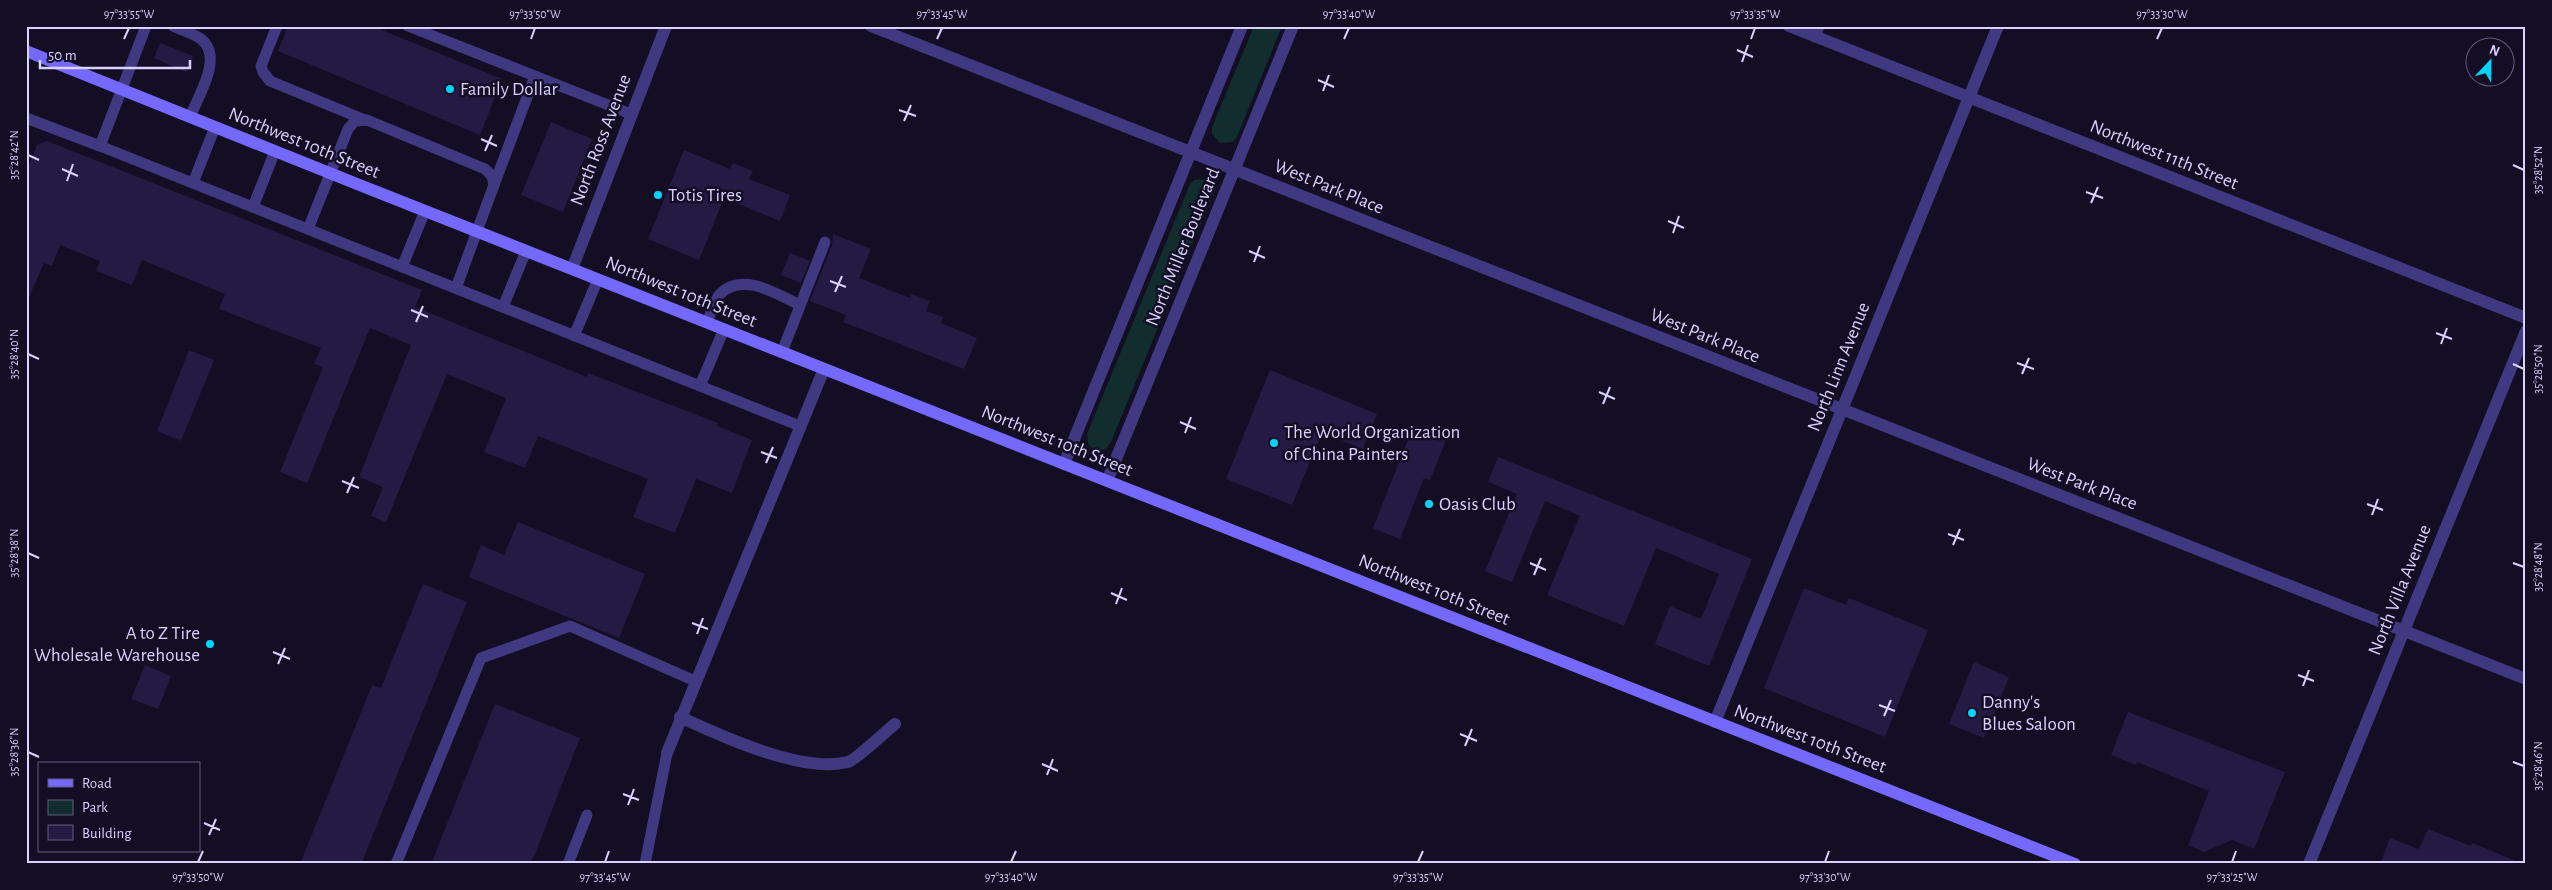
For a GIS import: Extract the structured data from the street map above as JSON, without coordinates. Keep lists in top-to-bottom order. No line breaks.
{"streets":{"main road":["Northwest 10th Street"],"street":["North Ross Avenue","Northwest 11th Street","West Park Place","North Miller Boulevard","North Linn Avenue","North Villa Avenue"]},"crossings":[["North Ross Avenue","Northwest 10th Street"],["Northwest 10th Street","North Miller Boulevard"],["Northwest 10th Street","North Linn Avenue"],["Northwest 11th Street","North Linn Avenue"],["West Park Place","North Miller Boulevard"],["West Park Place","North Linn Avenue"],["West Park Place","North Villa Avenue"]],"places":["Family Dollar","Totis Tires","The World Organization of China Painters","Oasis Club","A to Z Tire Wholesale Warehouse","Danny's Blues Saloon"],"legend":["Road","Park","Building"],"scale_bar":"50 m","north":"top","coordinates":["97°33'55\"W","97°33'50\"W","97°33'45\"W","97°33'40\"W","97°33'35\"W","97°33'30\"W","35°28'42\"N","35°28'52\"N","35°28'40\"N","35°28'50\"N","35°28'38\"N","35°28'48\"N","35°28'36\"N","35°28'46\"N","97°33'25\"W"]}
